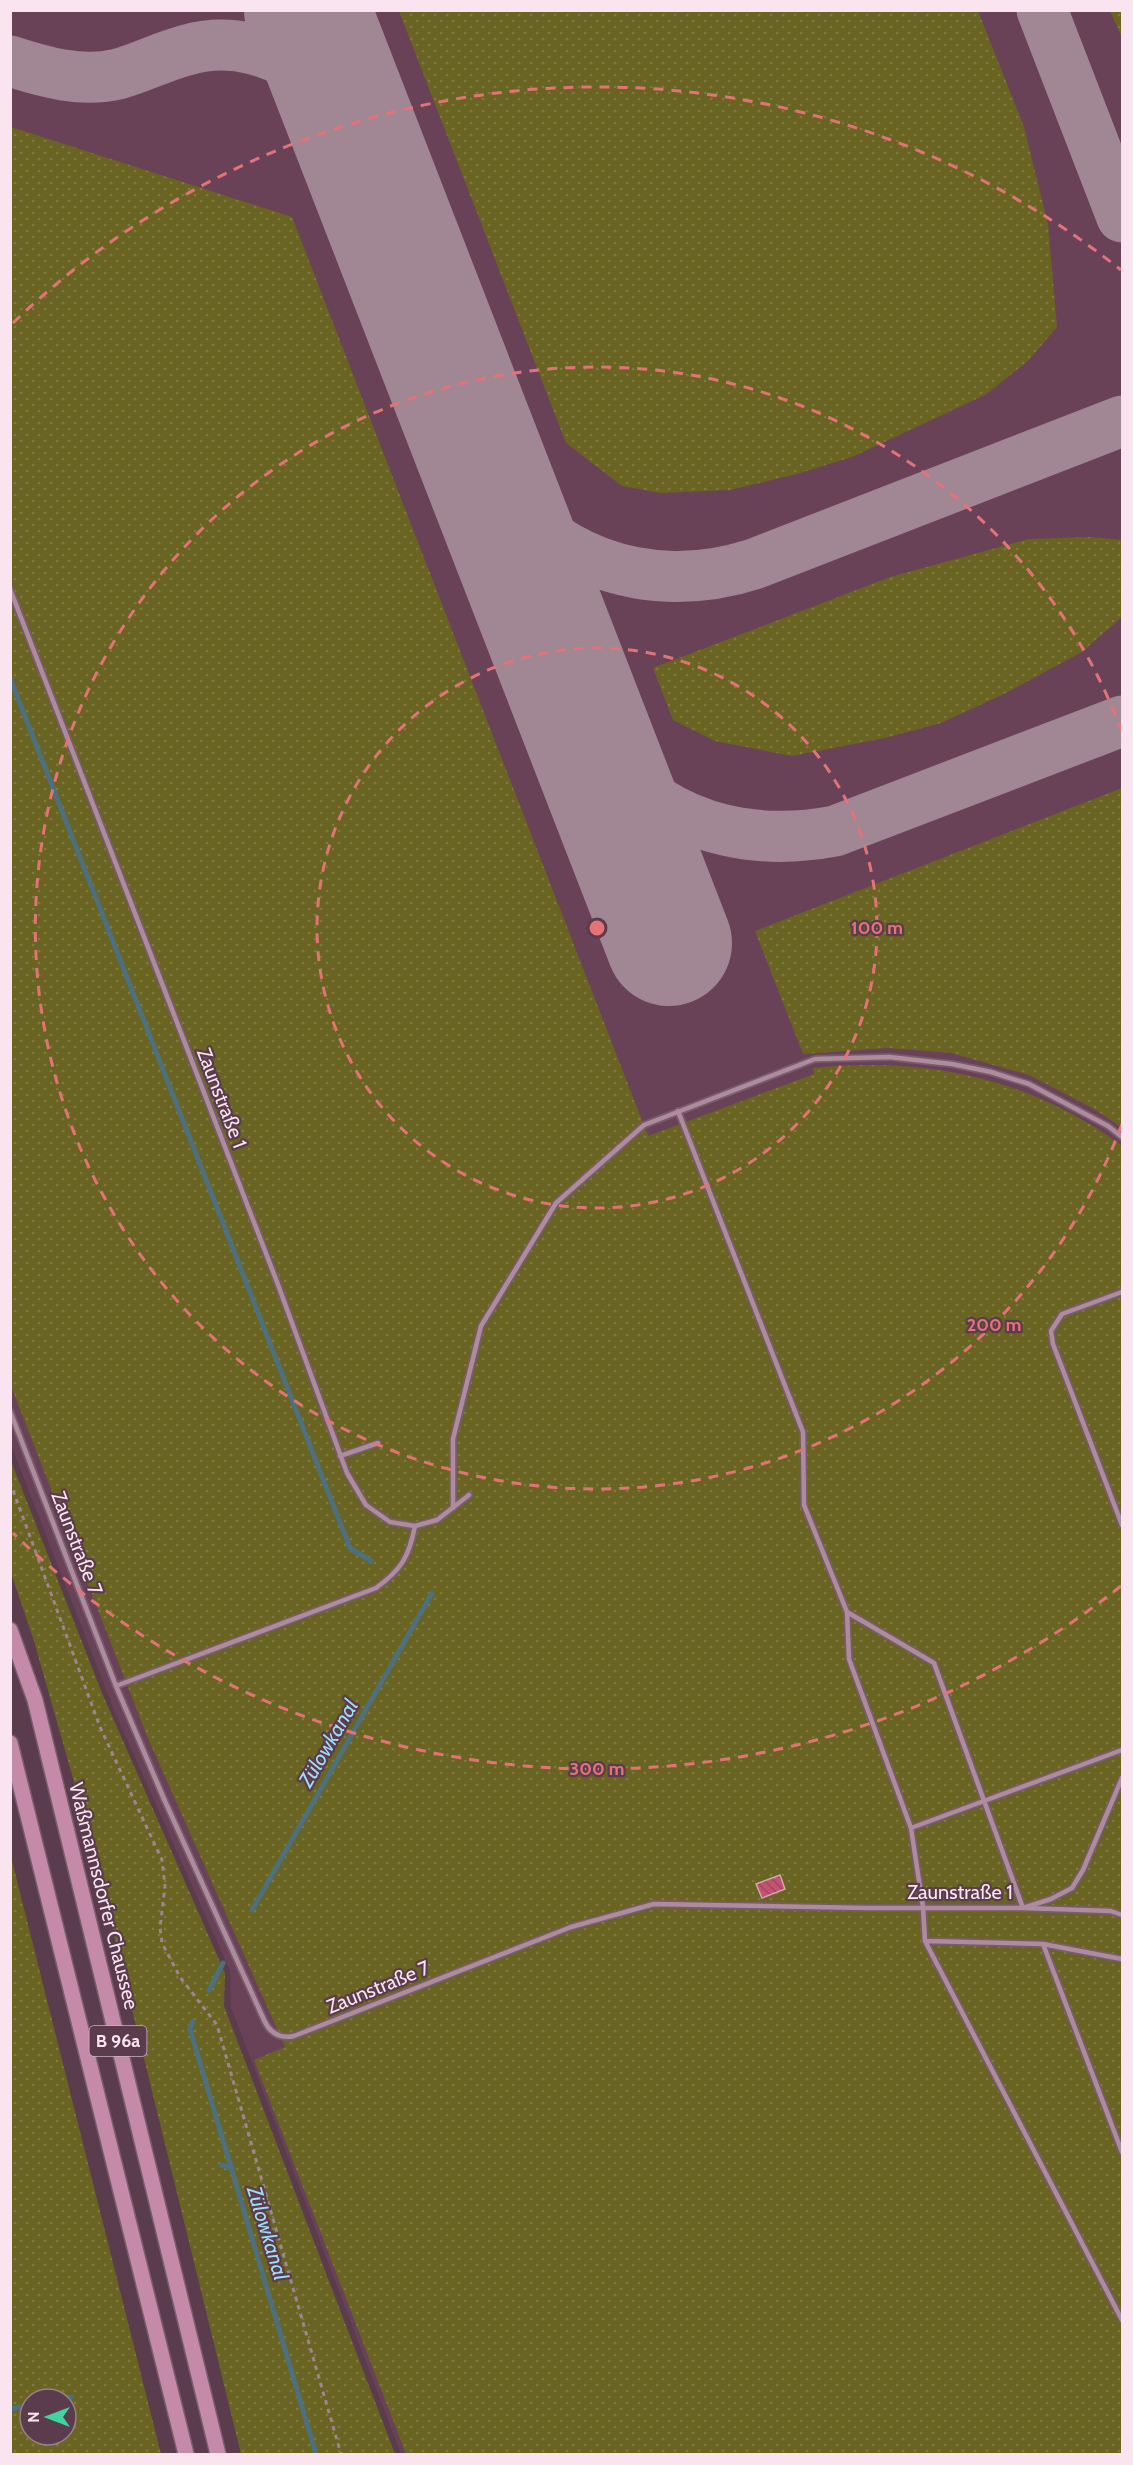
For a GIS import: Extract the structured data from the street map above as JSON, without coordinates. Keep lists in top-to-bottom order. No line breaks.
{"streets":{"main road":["Waßmannsdorfer Chaussee","B 96a"],"lane":["Zaunstraße 1","Zaunstraße 7"]},"crossings":[["Zaunstraße 1","Zaunstraße 7"]],"water":["Zülowkanal"],"north":"left","rings":["100 m","200 m","300 m"]}
